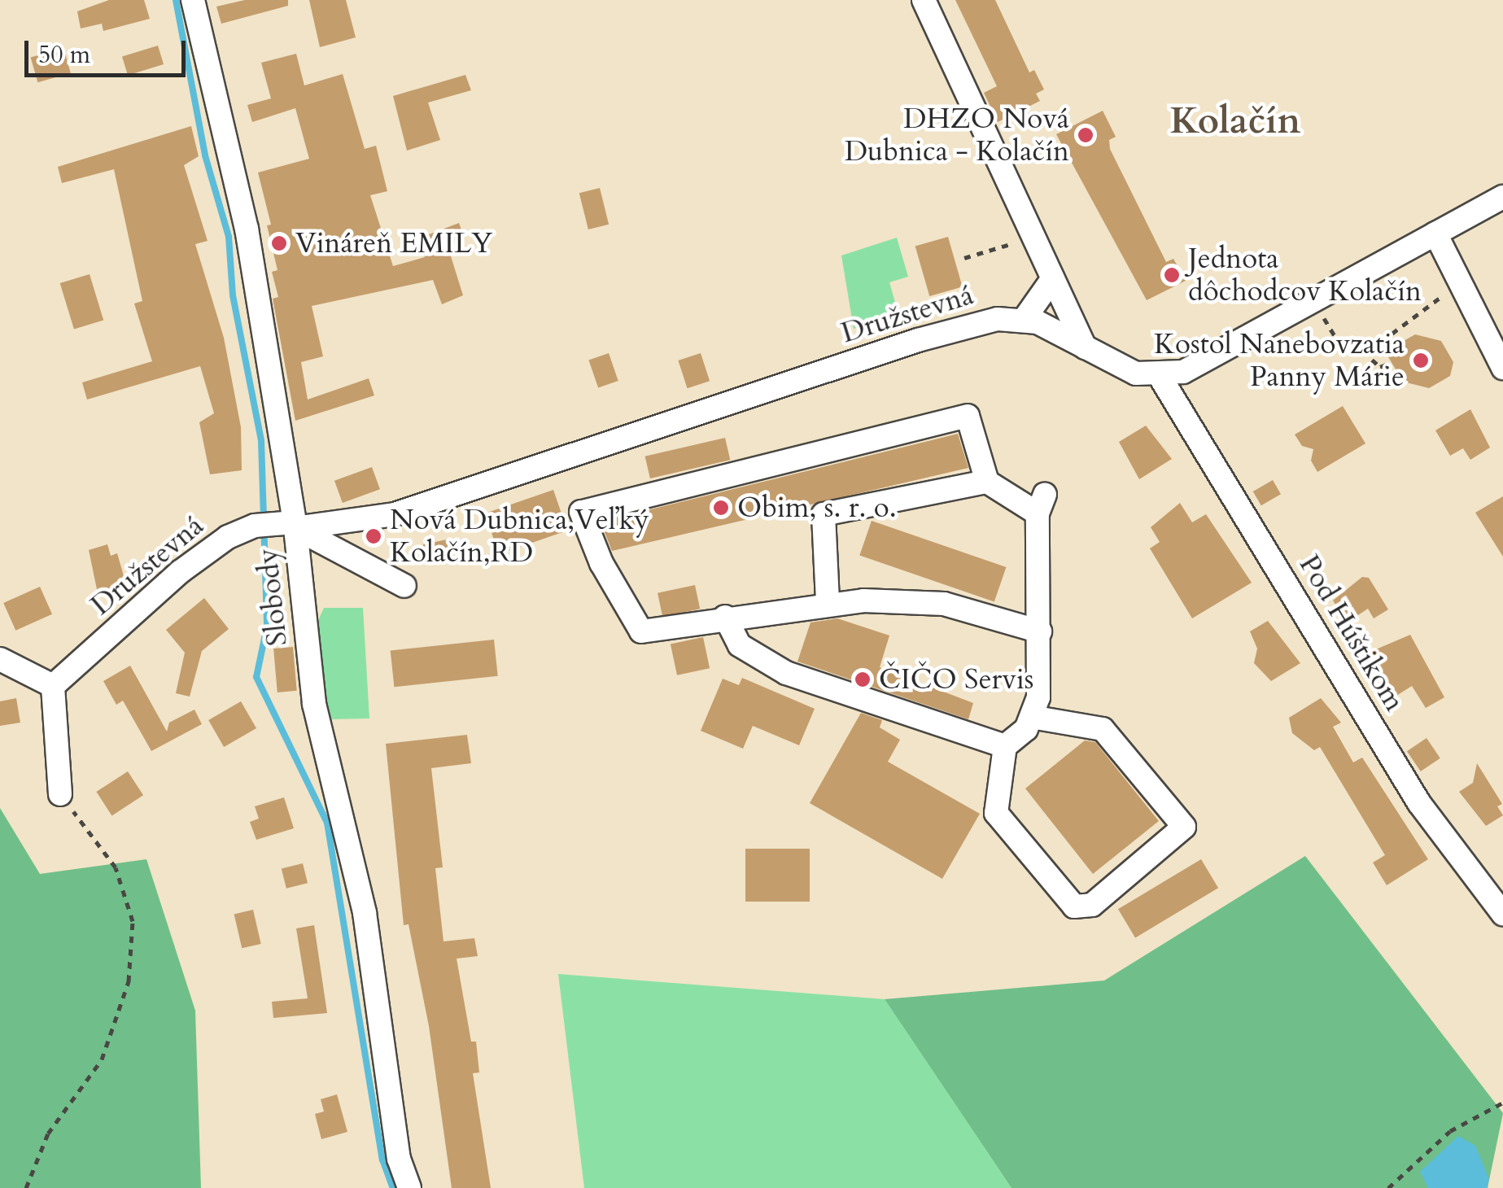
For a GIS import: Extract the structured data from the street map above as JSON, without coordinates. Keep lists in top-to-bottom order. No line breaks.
{"streets":{"street":["Družstevná","Slobody","Pod Húštikom"]},"crossings":[["Družstevná","Slobody"],["Družstevná","Pod Húštikom"]],"districts":["Kolačín"],"places":["DHZO Nová Dubnica - Kolačín","Vináreň EMILY","Jednota dôchodcov Kolačín","Kostol Nanebovzatia Panny Márie","Obim, s. r. o.","Nová Dubnica,Veľký Kolačín,RD","ČIČO Servis"],"scale_bar":"50 m"}
